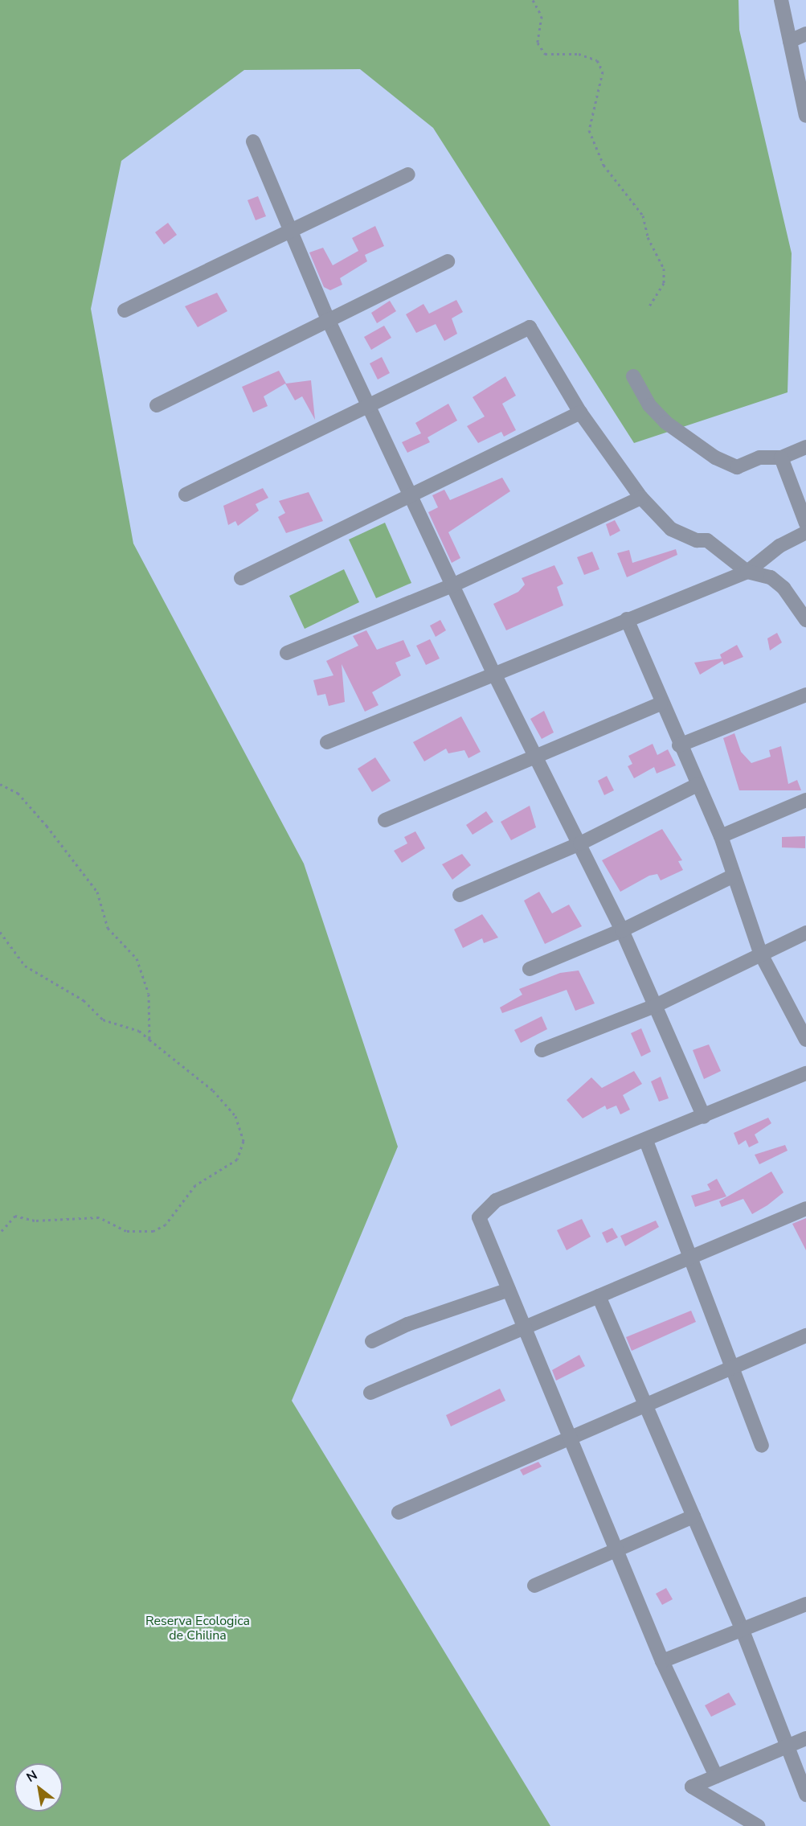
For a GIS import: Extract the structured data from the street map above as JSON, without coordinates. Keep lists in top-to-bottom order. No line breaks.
{"parks":["Reserva Ecologica de Chilina"],"north":"top left"}
